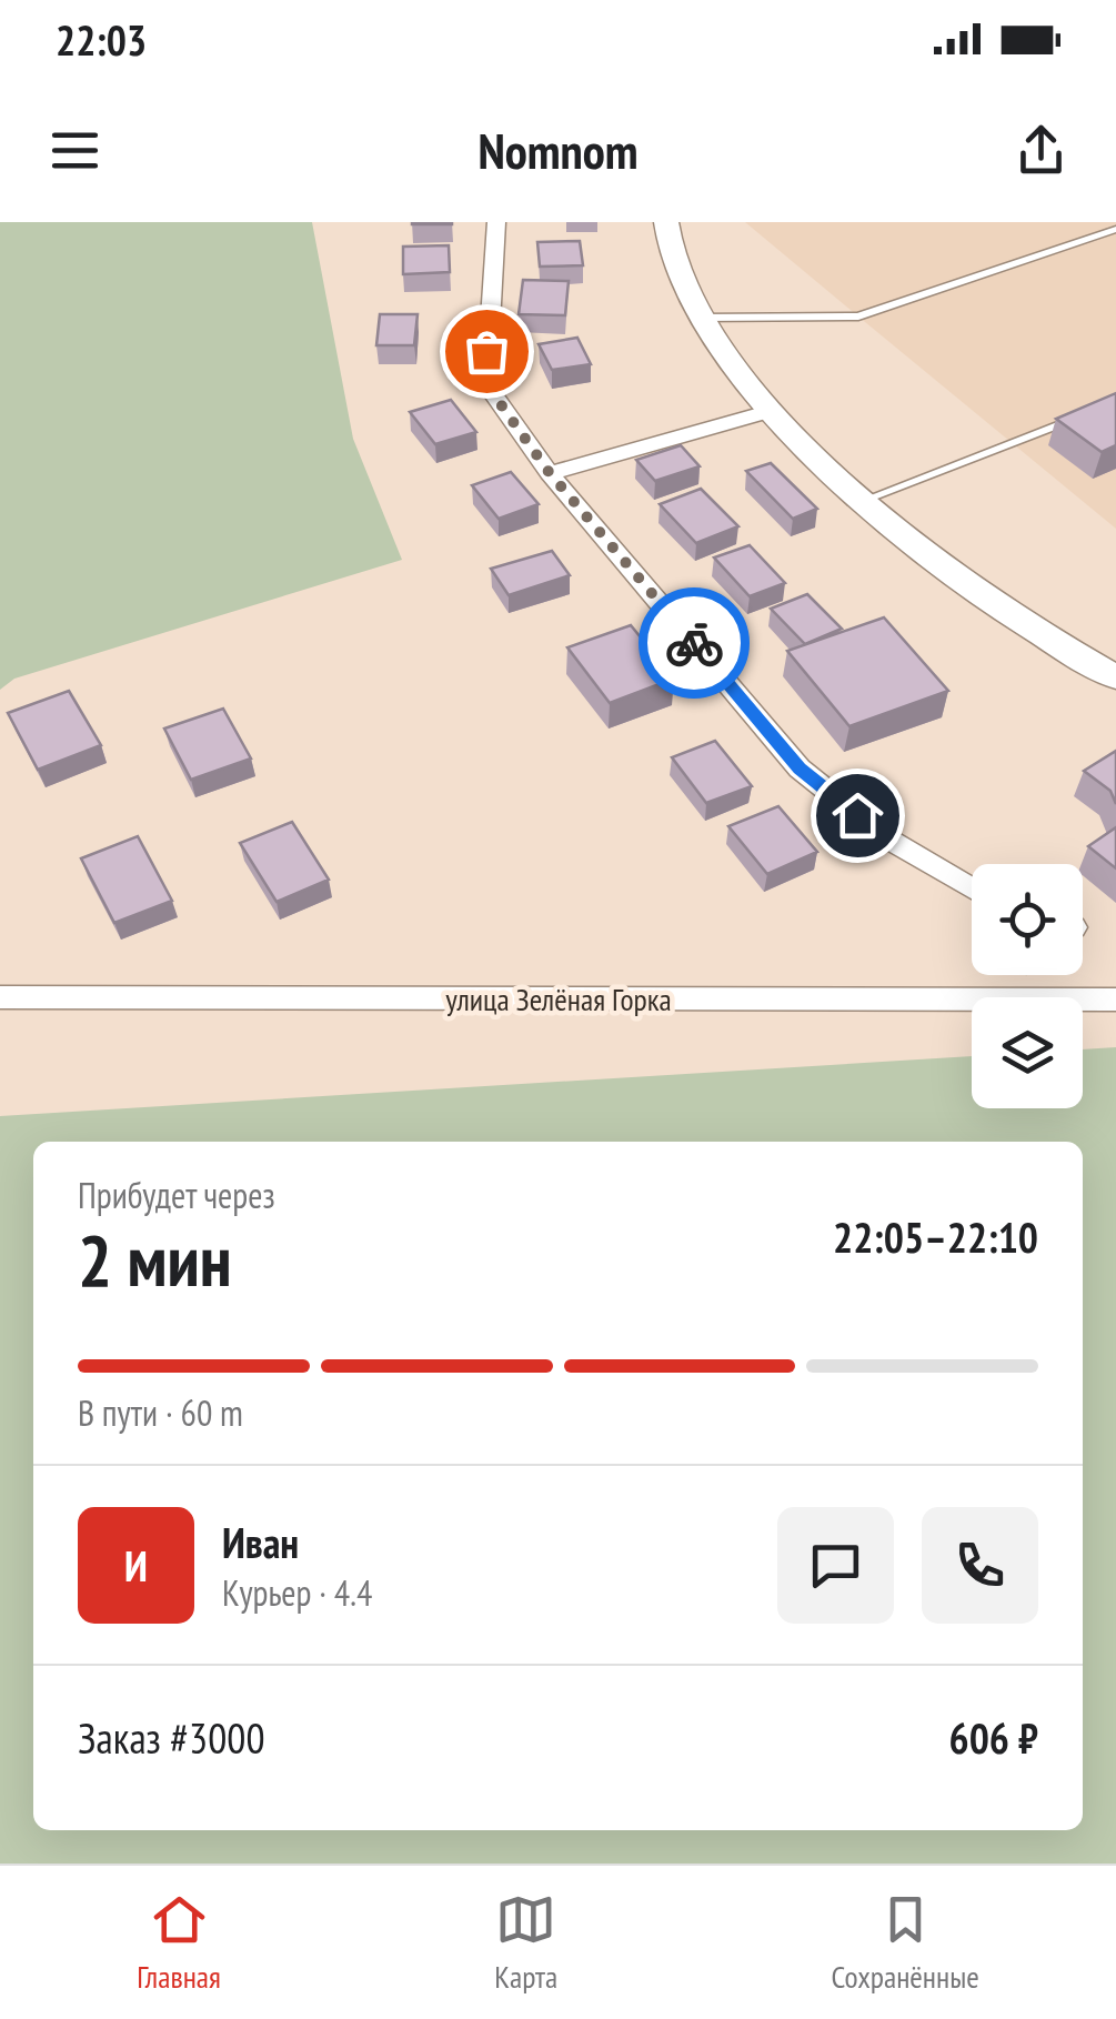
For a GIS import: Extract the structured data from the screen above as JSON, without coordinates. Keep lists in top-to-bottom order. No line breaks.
{"streets":{"street":["улица Зелёная Горка"]},"page":{"status":"22:03","header":"Nomnom","heading":["2 мин","Прибудет через","22:05–22:10"],"panel":["Иван","Курьер · 4.4","Заказ #3000","606 ₽"],"bar":"В пути · 60 m","round":"И","tabs":["Главная","Карта","Сохранённые"]}}
